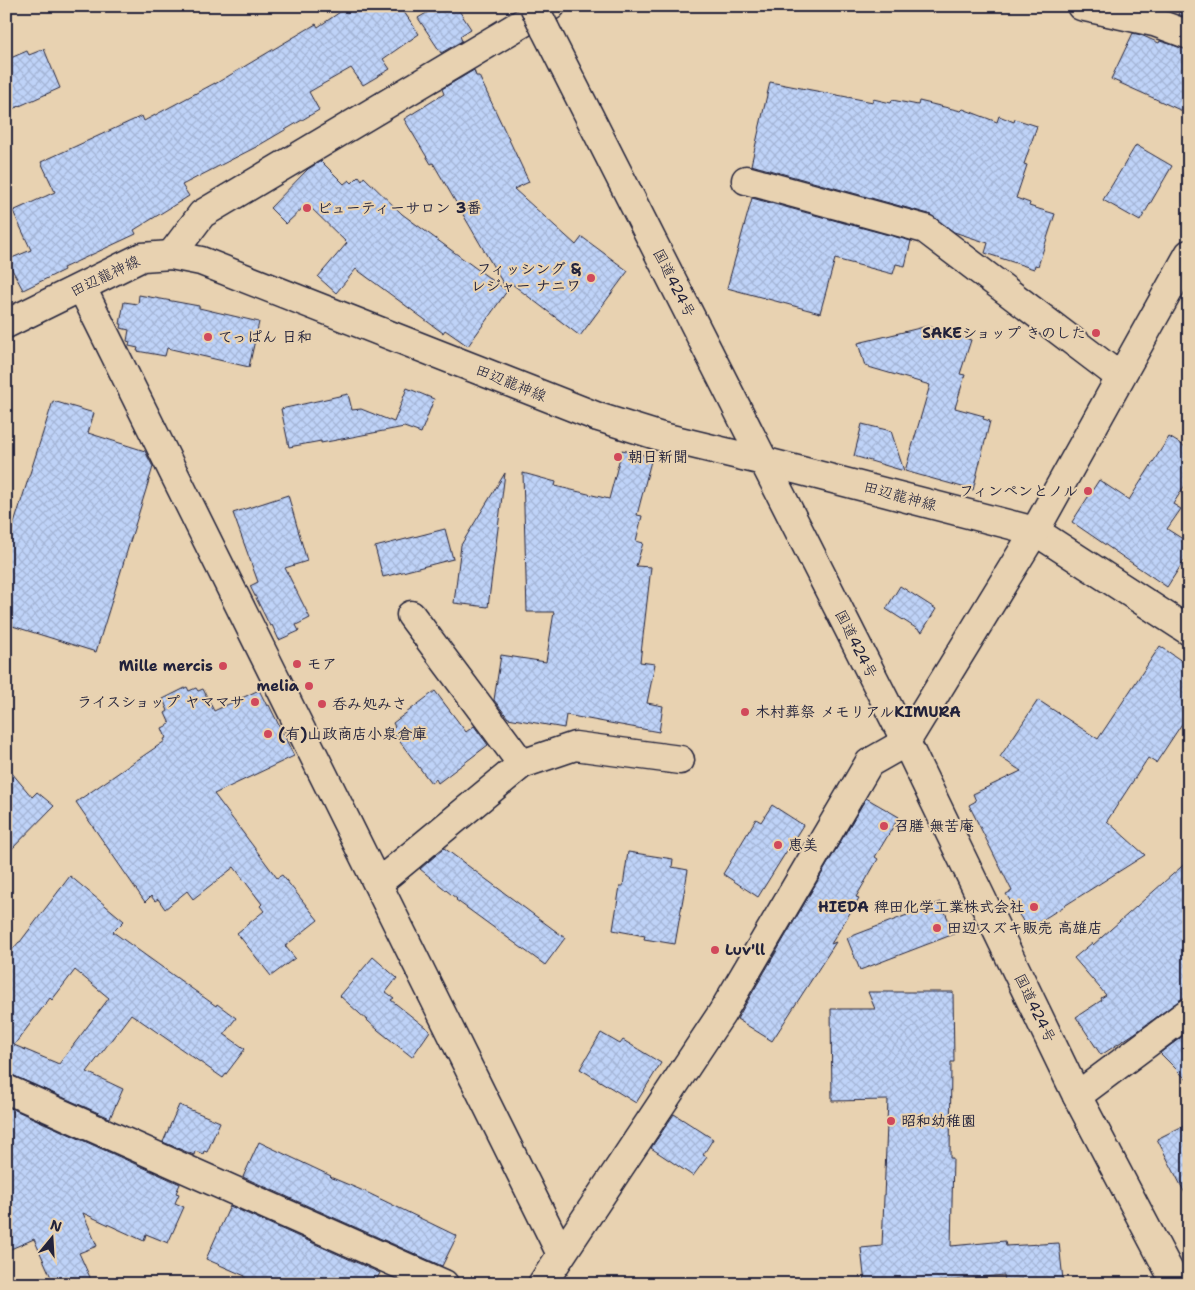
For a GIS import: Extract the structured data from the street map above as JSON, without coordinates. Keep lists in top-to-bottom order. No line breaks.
{"streets":{"main road":["田辺龍神線","国道424号"]},"crossings":[["田辺龍神線","国道424号"]],"places":["ビューティーサロン 3番","フィッシング & レジャー ナニワ","SAKEショップ きのした","てっぱん 日和","朝日新聞","フィンペンとノル","モア","Mille mercis","melia","ライスショップ ヤママサ","呑み処みさ","木村葬祭 メモリアルKIMURA","(有)山政商店小泉倉庫","召膳 無苦庵","恵美","HIEDA 稗田化学工業株式会社","田辺スズキ販売 高雄店","Luv'll","昭和幼稚園"],"north":"top"}
